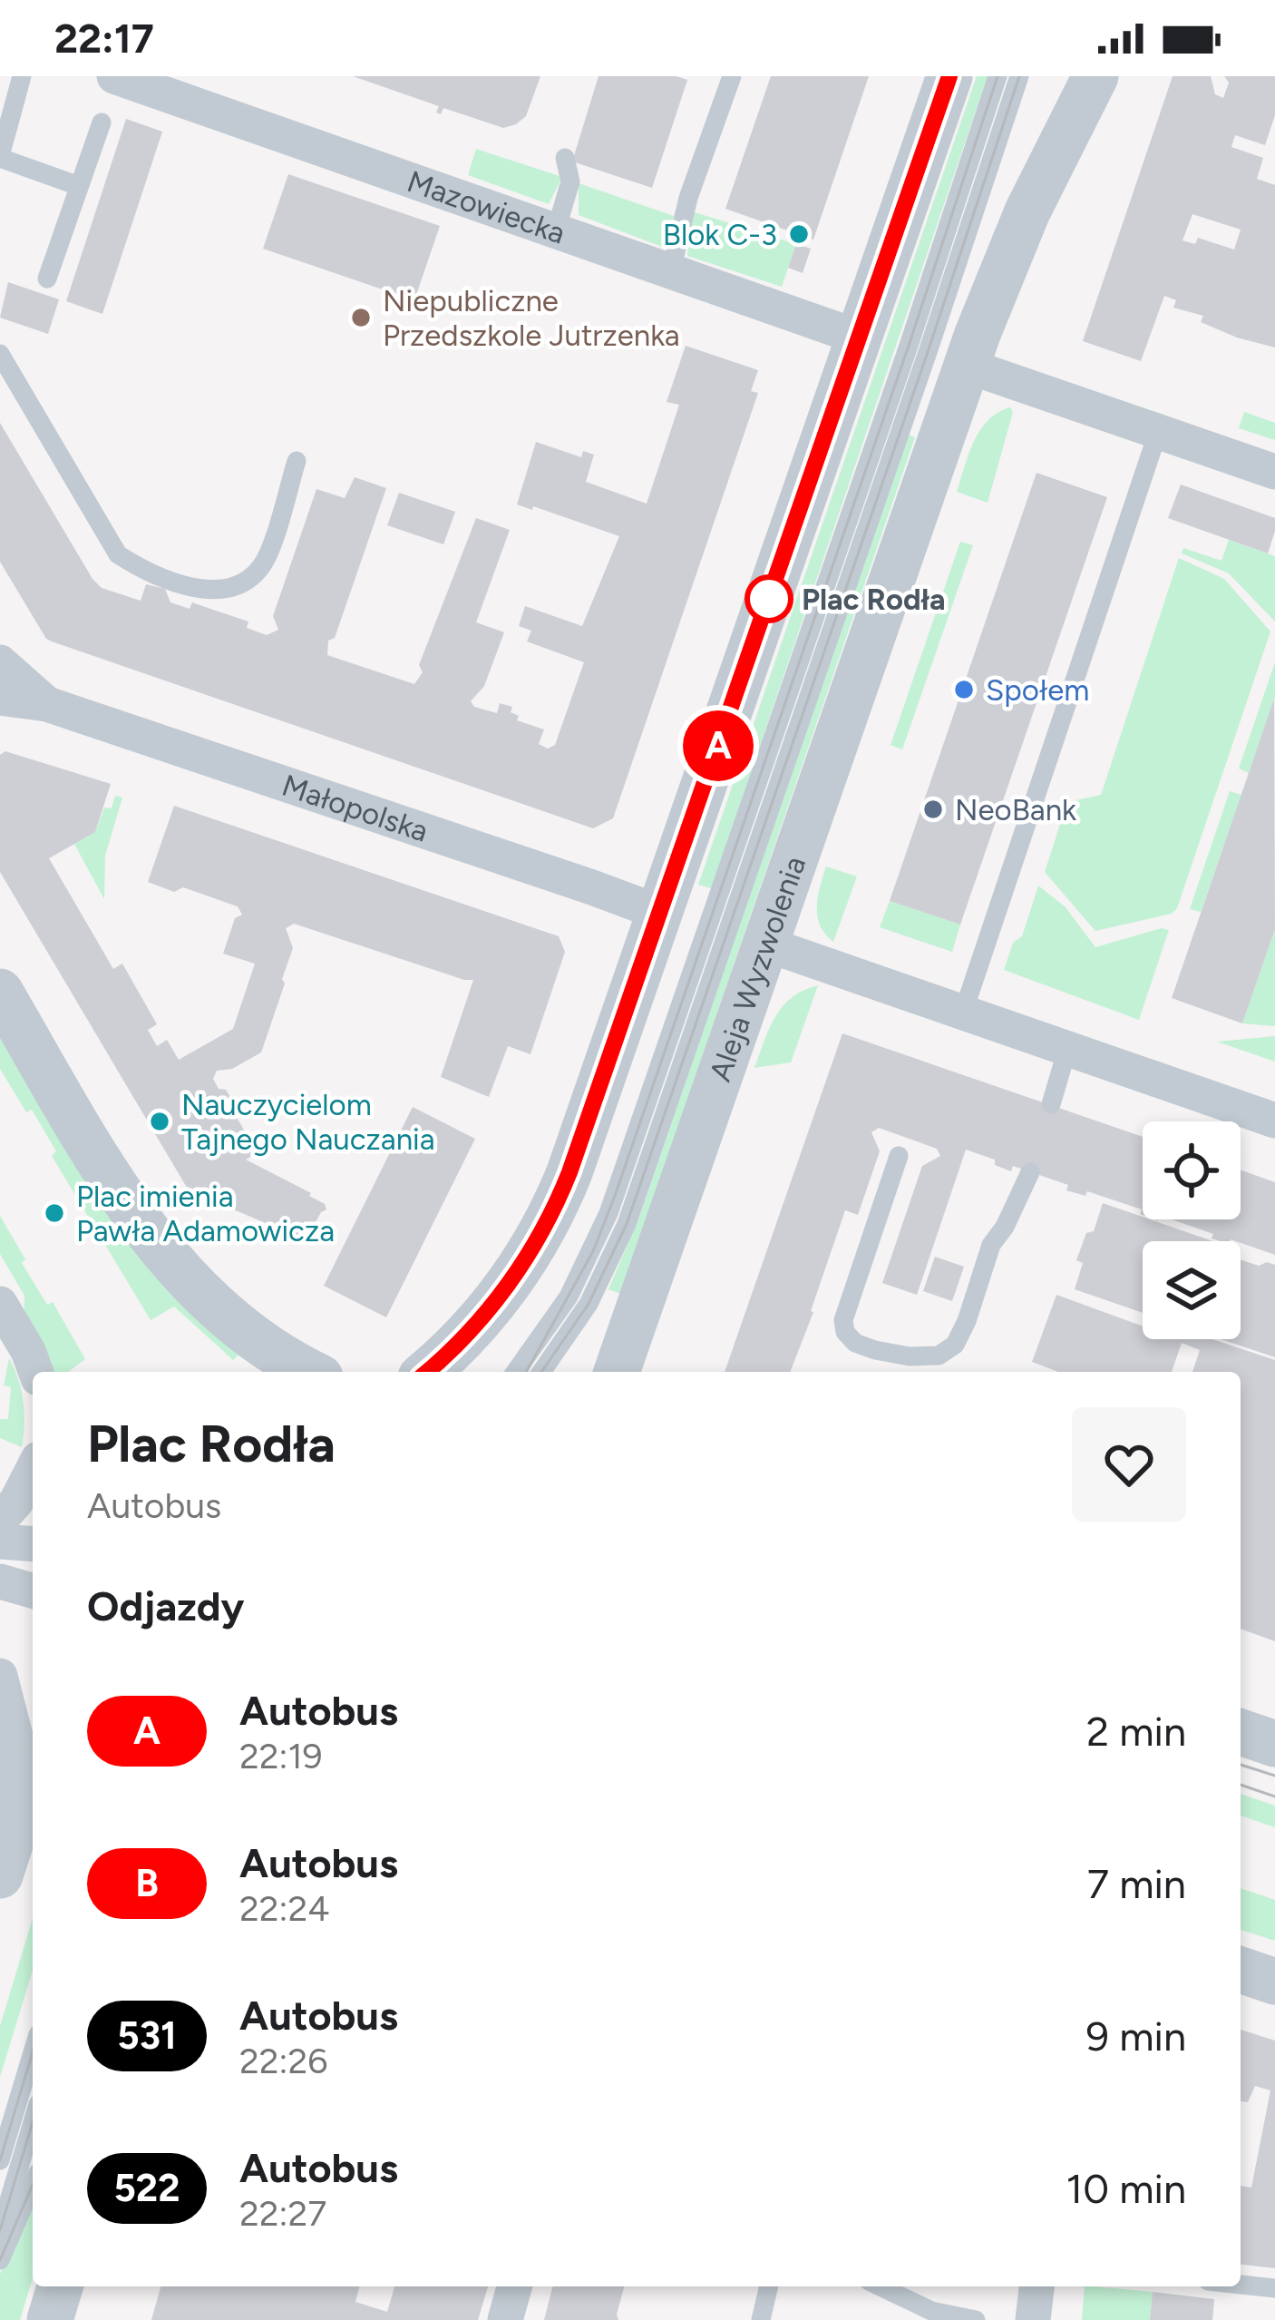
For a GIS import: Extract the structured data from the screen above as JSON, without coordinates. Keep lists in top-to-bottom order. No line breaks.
{"streets":{"street":["Mazowiecka","Małopolska","Aleja Wyzwolenia"]},"places":["Blok C-3","Niepubliczne Przedszkole Jutrzenka","Plac Rodła","Społem","NeoBank","Nauczycielom Tajnego Nauczania","Plac imienia Pawła Adamowicza"],"lines":["bus line A"],"page":{"status":"22:17","on_map":"A","heading":[["Plac Rodła","Autobus"],"Odjazdy"],"list":[{"mark":"A","name":"Autobus","note":"22:19","value":"2 min"},{"mark":"B","name":"Autobus","note":"22:24","value":"7 min"},{"mark":"531","name":"Autobus","note":"22:26","value":"9 min"},{"mark":"522","name":"Autobus","note":"22:27","value":"10 min"}]}}
